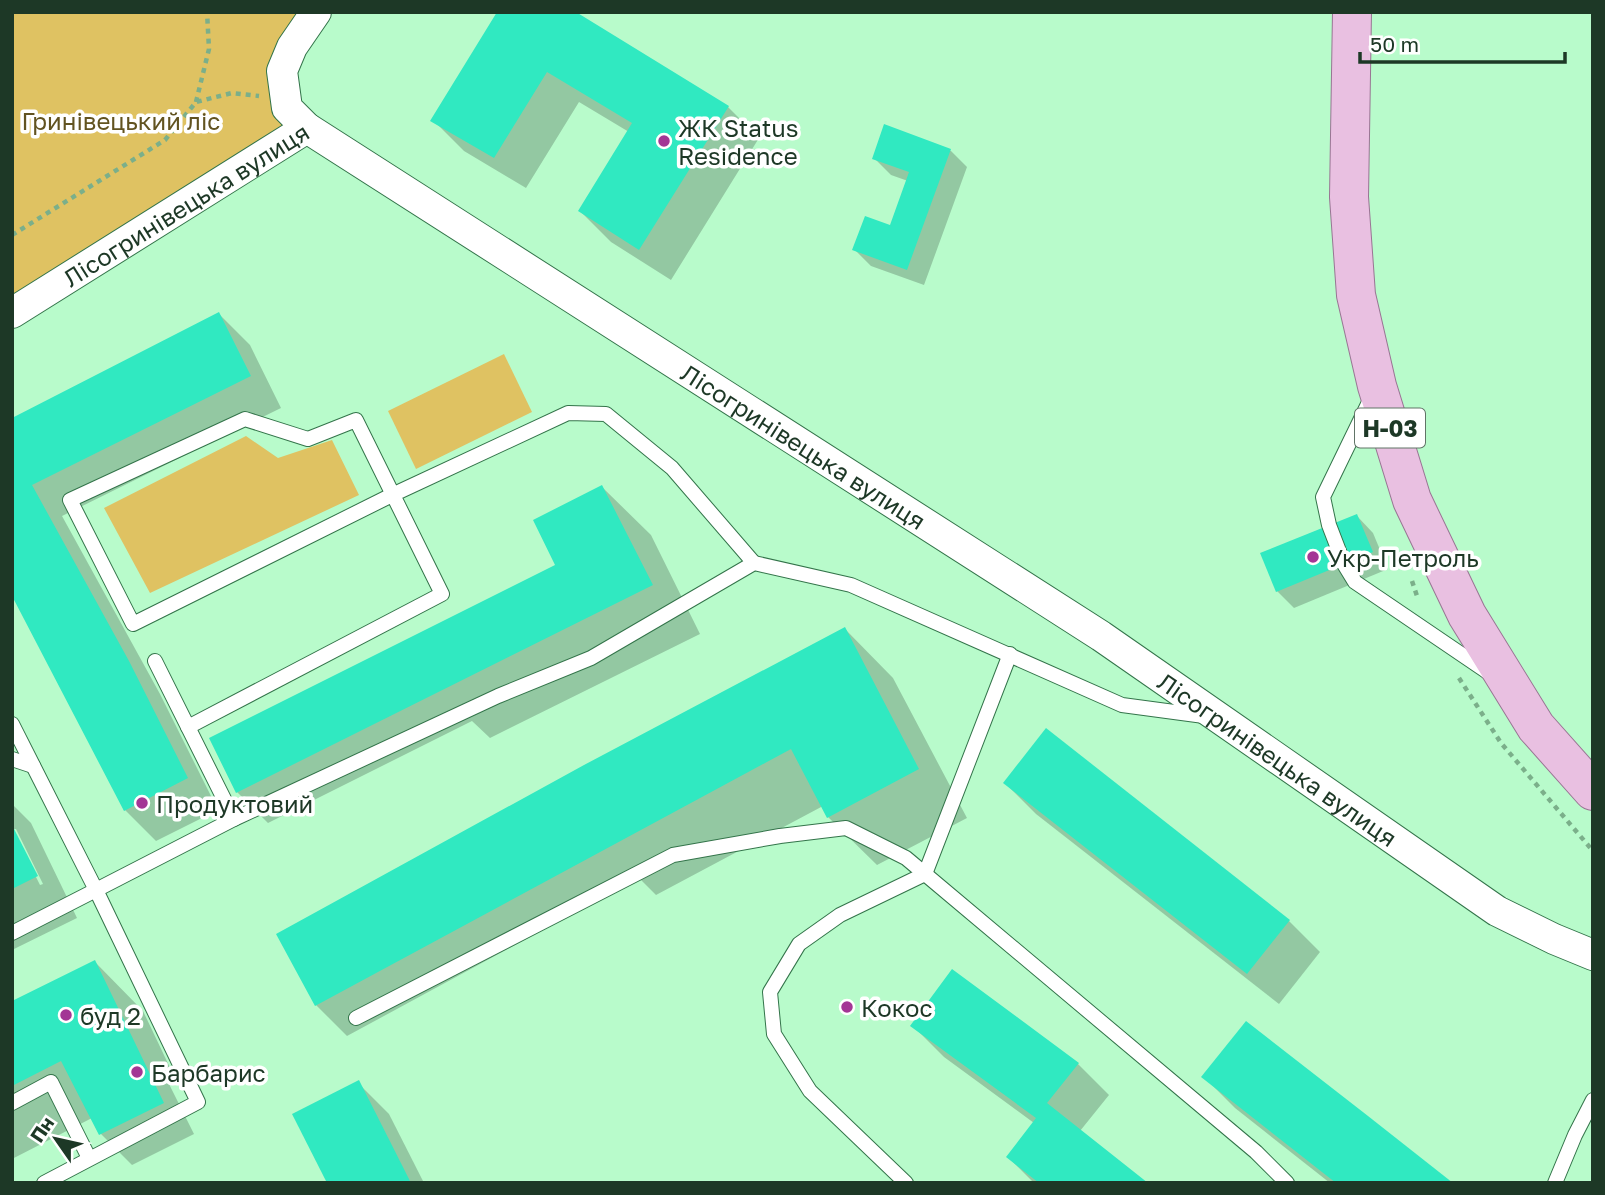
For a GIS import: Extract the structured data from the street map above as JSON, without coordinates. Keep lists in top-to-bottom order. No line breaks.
{"streets":{"main road":["Н-03"],"street":["Лісогринівецька вулиця"]},"parks":["Гринівецький ліс"],"places":["ЖК Status Residence","Укр-Петроль","Продуктовий","Кокос","буд 2","Барбарис"],"scale_bar":"50 m","north":"top left"}
